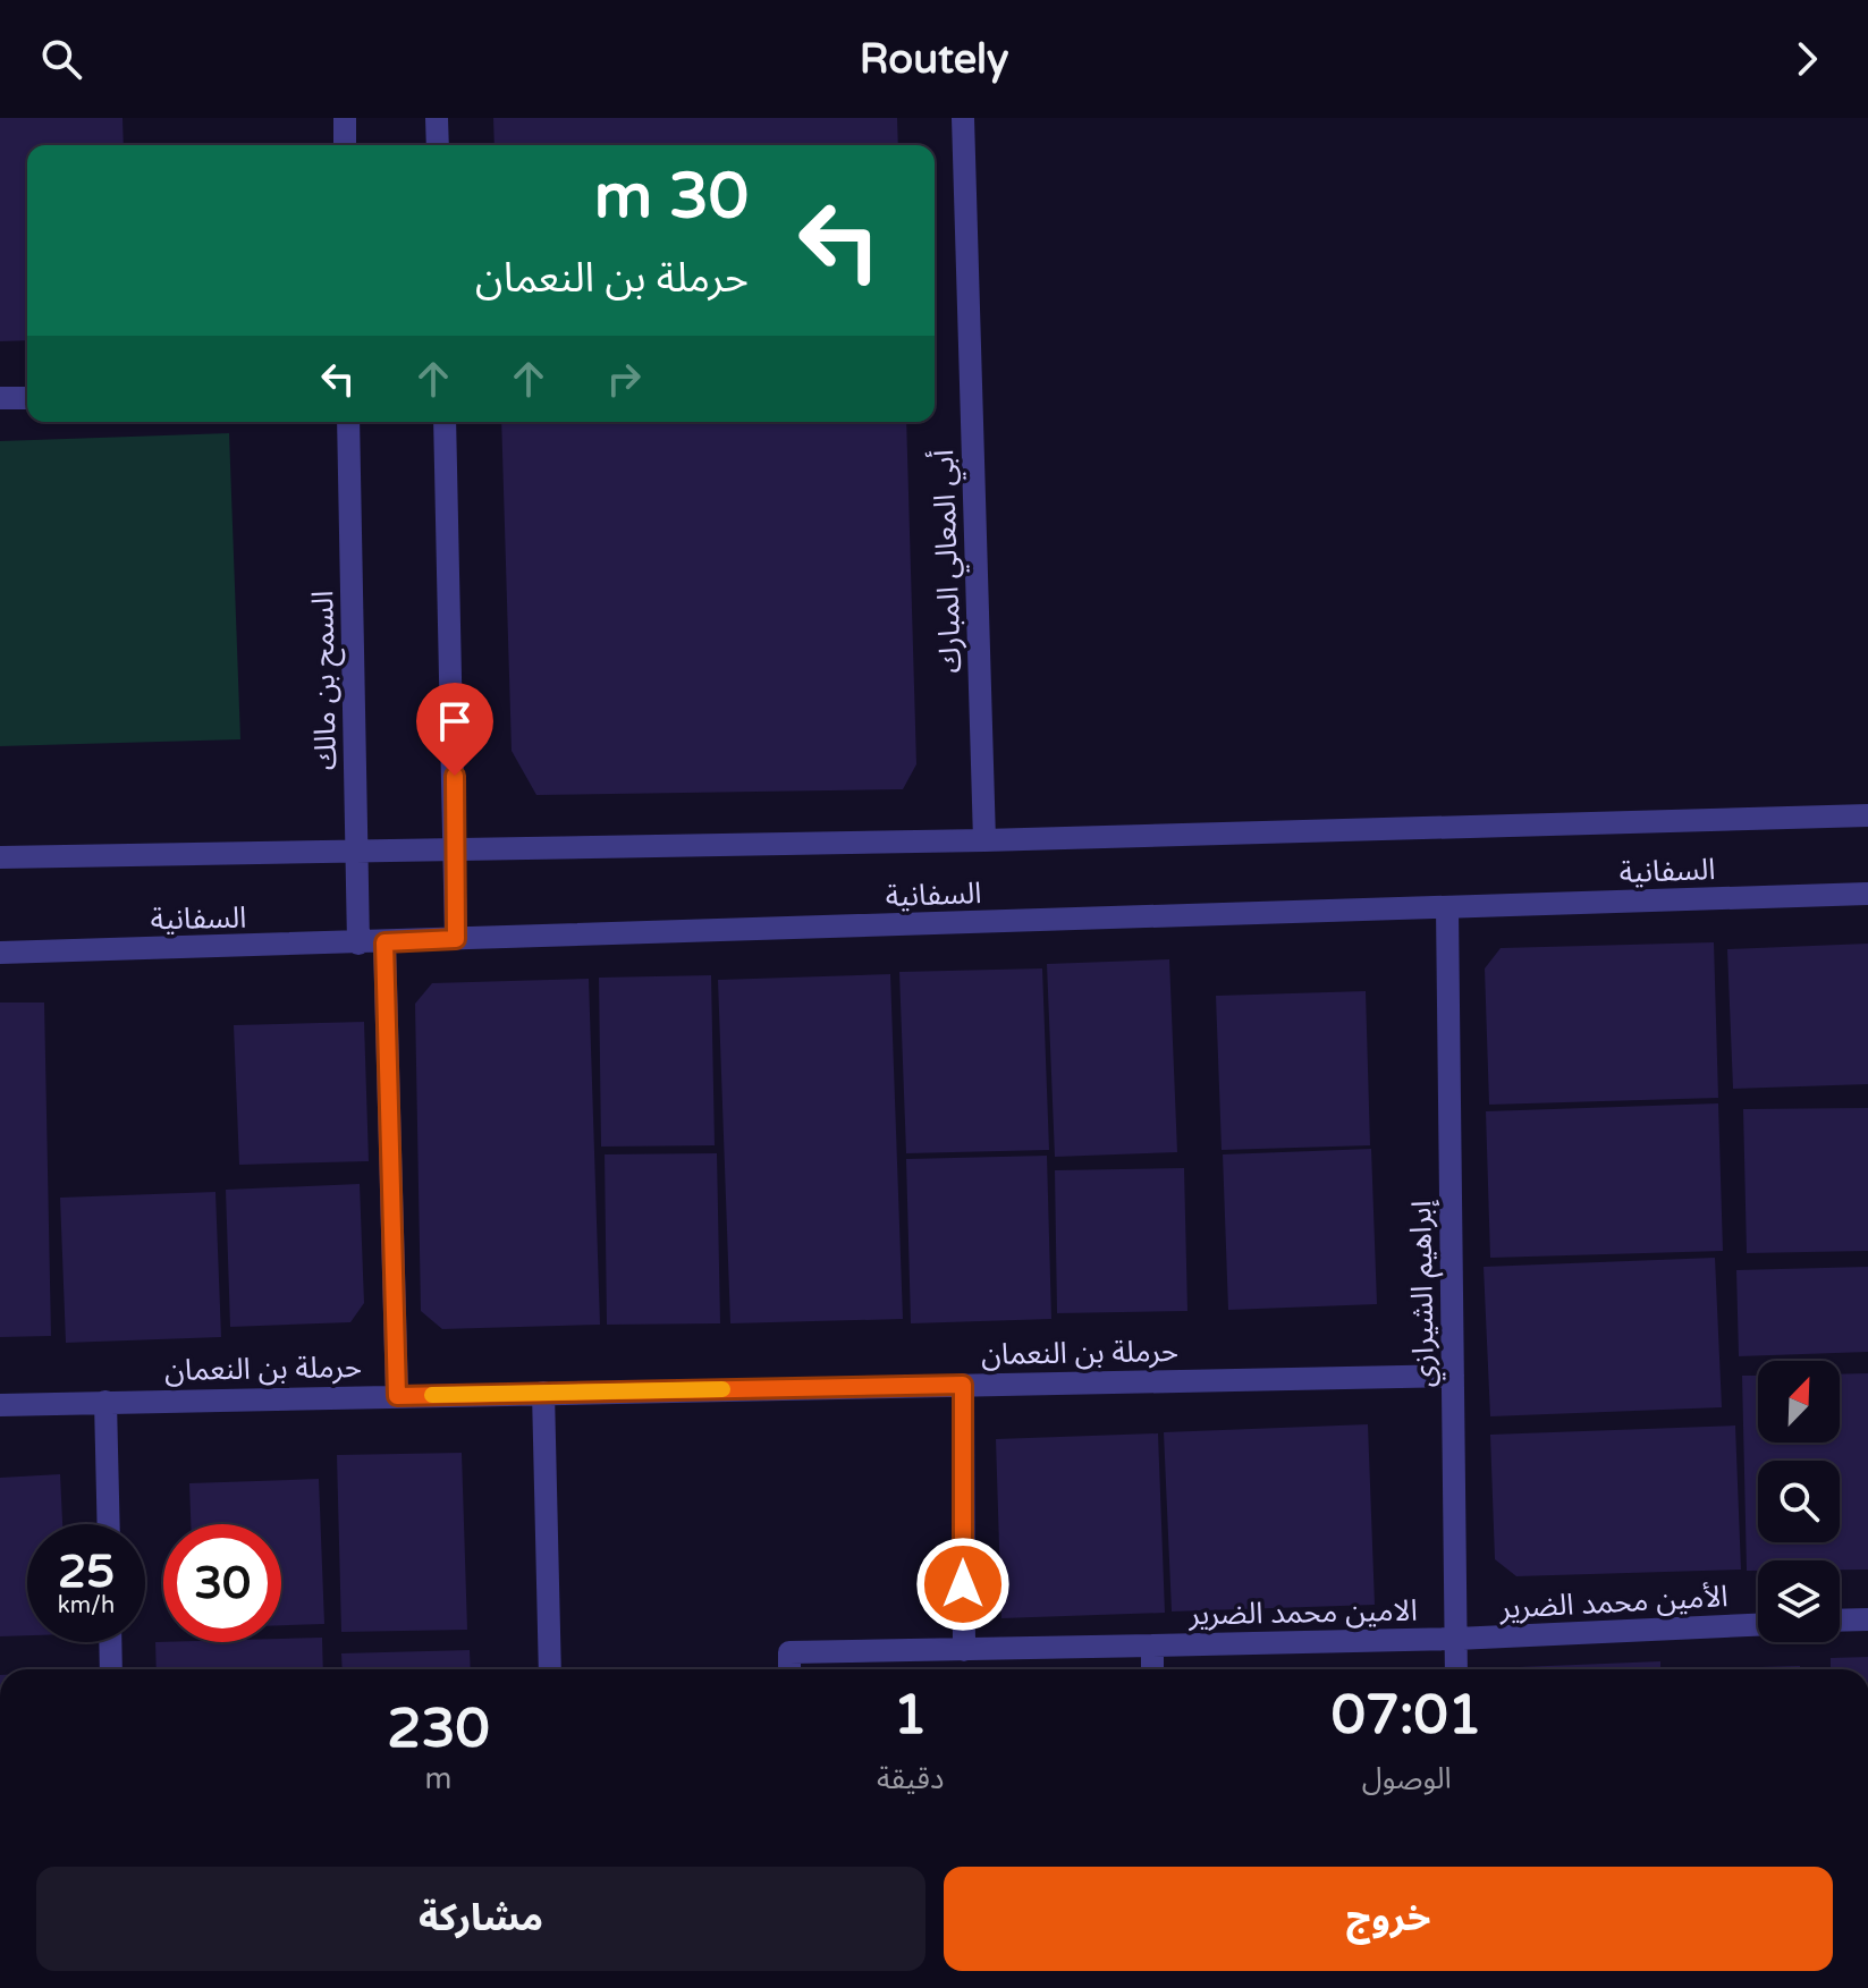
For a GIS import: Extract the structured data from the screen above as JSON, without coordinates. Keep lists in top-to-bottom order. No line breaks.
{"streets":{"street":["أبي المعالي المبارك","السمح بن مالك","السفانية","إبراهيم الشيرازي","حرملة بن النعمان","الأمين محمد الضرير","الامين محمد الضرير"]},"crossings":[["أبي المعالي المبارك","السفانية"],["السمح بن مالك","السفانية"],["السفانية","إبراهيم الشيرازي"],["إبراهيم الشيرازي","حرملة بن النعمان"],["إبراهيم الشيرازي","الأمين محمد الضرير"],["إبراهيم الشيرازي","الامين محمد الضرير"],["الأمين محمد الضرير","الامين محمد الضرير"]],"north":"top right","page":{"header":"Routely","turn":["30 m","حرملة بن النعمان"],"speed":"25 km/h","limit":"30","eta":["07:01","الوصول","1","دقيقة","230","m"],"buttons":["خروج","مشاركة"]}}
